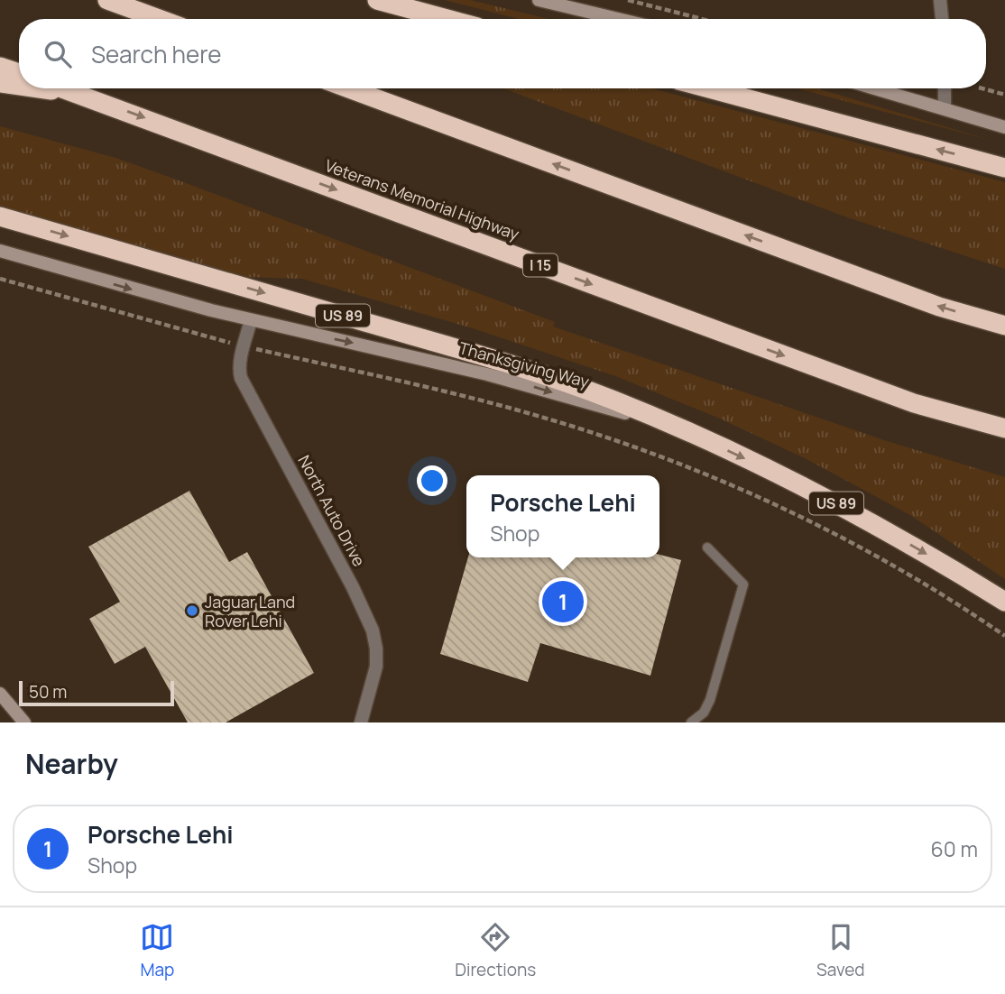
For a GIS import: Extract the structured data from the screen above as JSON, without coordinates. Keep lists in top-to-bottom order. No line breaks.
{"streets":{"highway":["Veterans Memorial Highway","I 15","US 89","Thanksgiving Way"],"street":["North Auto Drive"]},"crossings":[["US 89","Thanksgiving Way"],["Thanksgiving Way","North Auto Drive"]],"one_way":["Thanksgiving Way"],"places":["Jaguar Land Rover Lehi"],"scale_bar":"50 m","page":{"search":"Search here","popup":["Porsche Lehi","Shop"],"pins":"1","scale":"50 m","heading":"Nearby","list":[{"mark":"1","name":"Porsche Lehi","note":"Shop","value":"60 m"}],"nav":["Map","Directions","Saved"]}}
